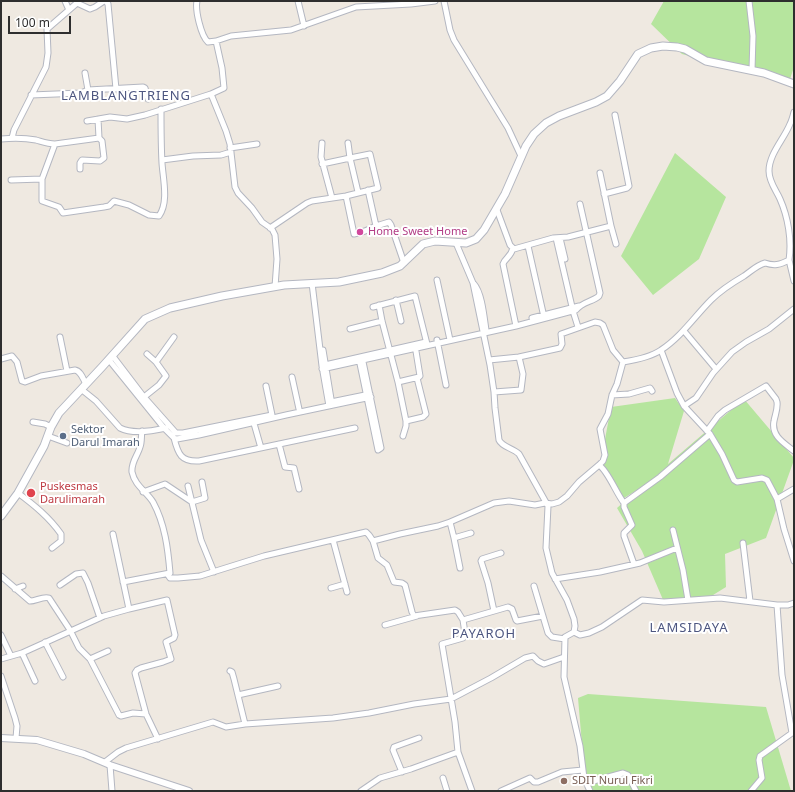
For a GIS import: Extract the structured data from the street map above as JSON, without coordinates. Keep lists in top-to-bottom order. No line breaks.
{"districts":["LAMBLANGTRIENG","LAMSIDAYA","PAYAROH"],"places":["Home Sweet Home","Sektor Darul Imarah","Puskesmas Darulimarah","SDIT Nurul Fikri"],"scale_bar":"100 m"}
